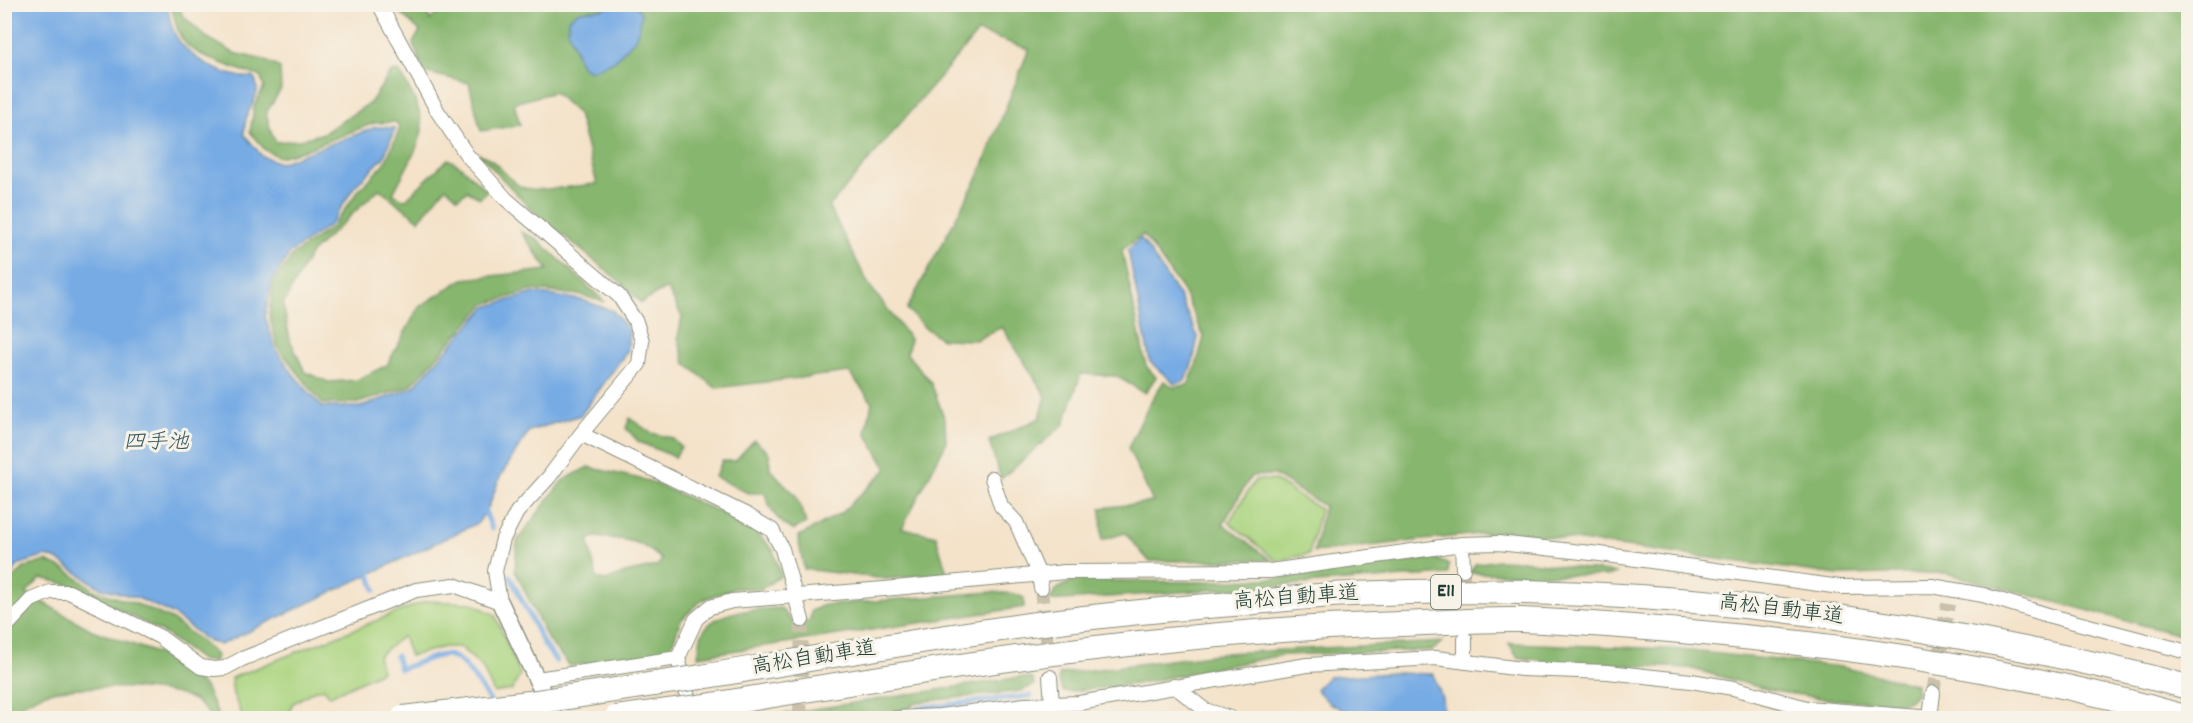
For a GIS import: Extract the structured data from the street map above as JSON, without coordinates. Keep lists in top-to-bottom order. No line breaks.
{"streets":{"highway":["E11","高松自動車道"]},"water":["四手池"]}
